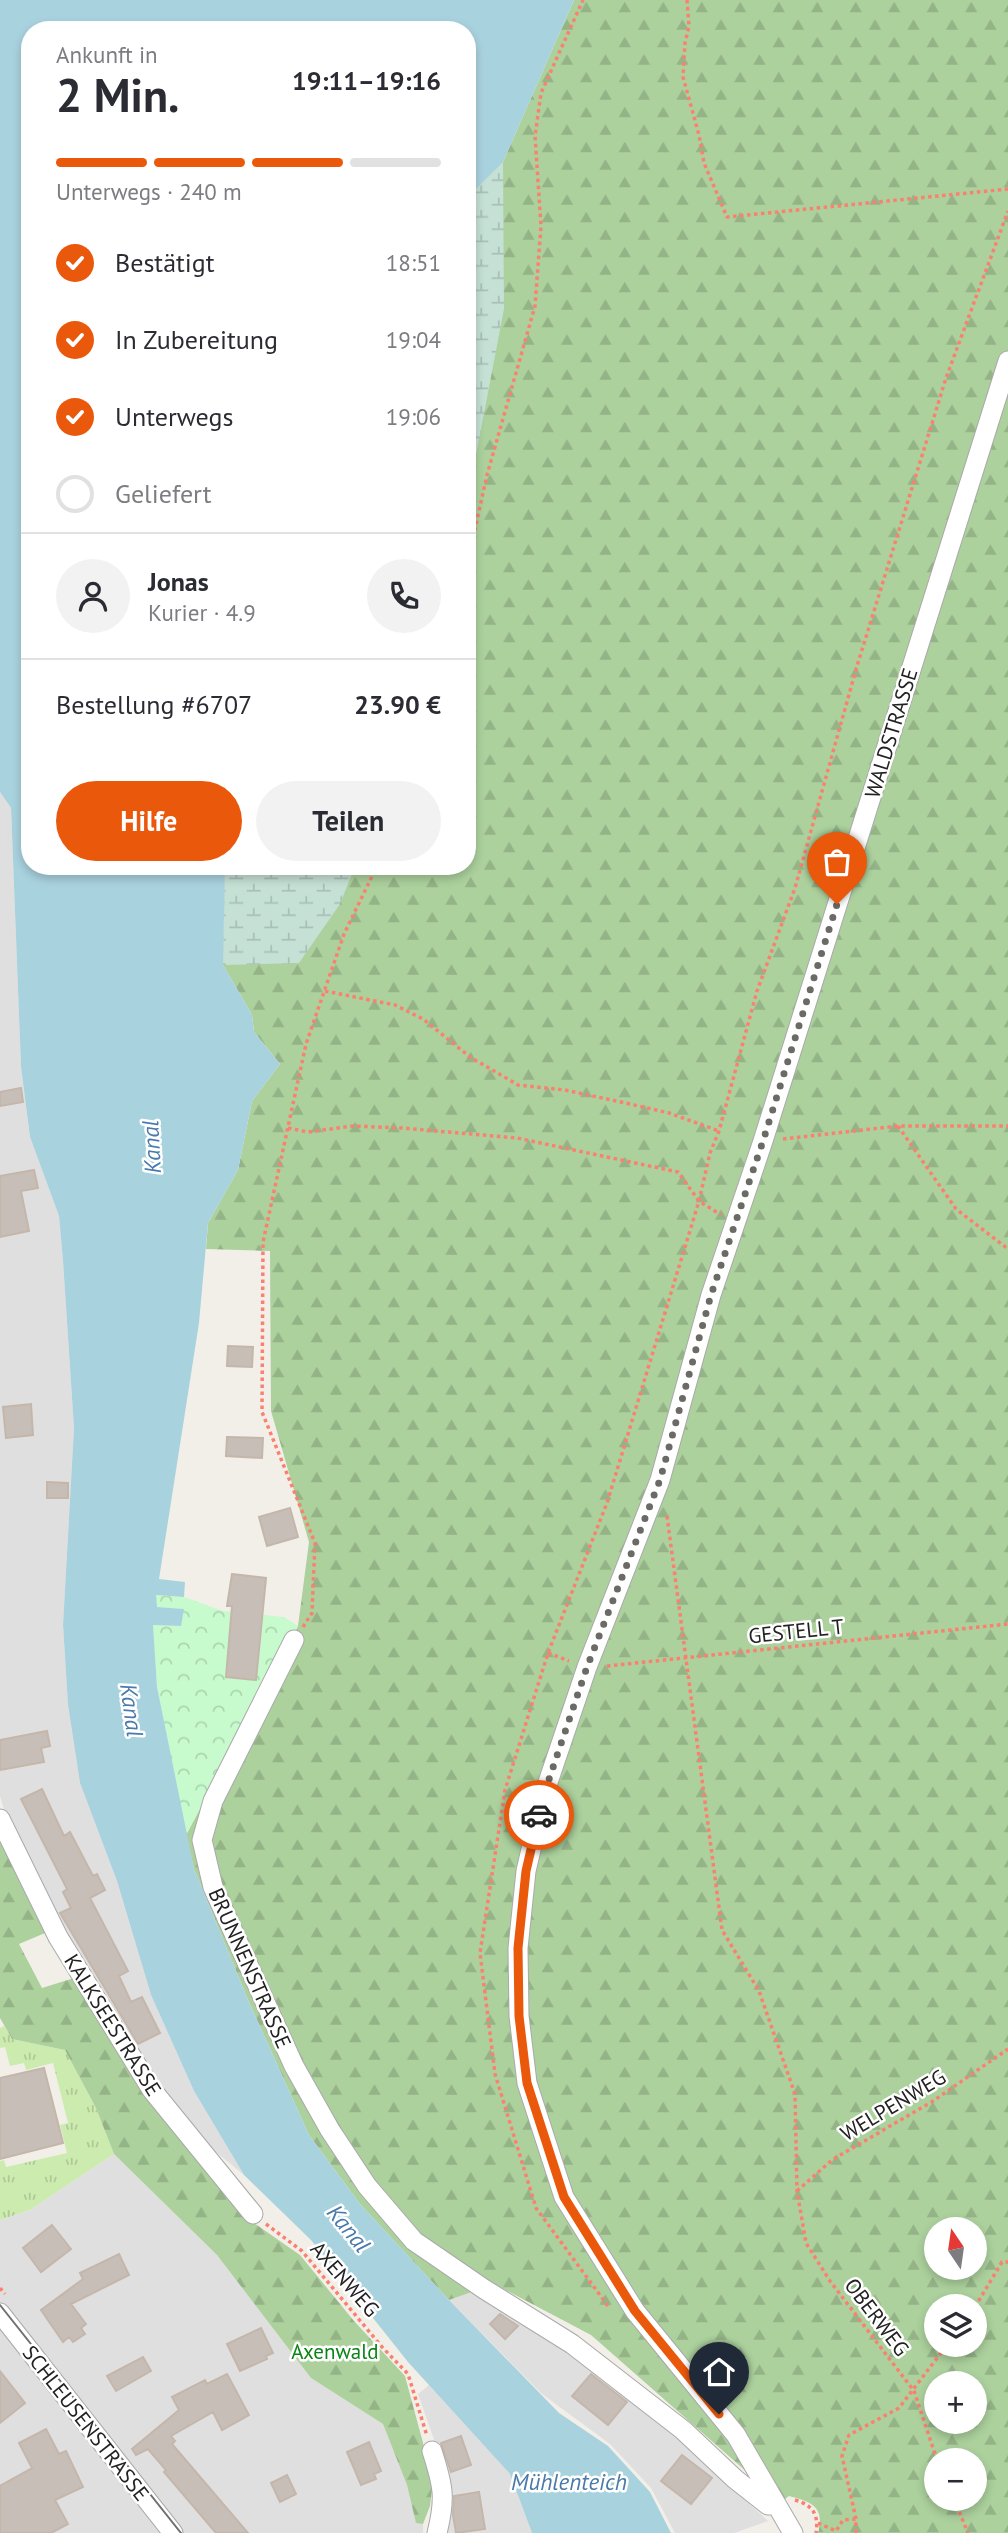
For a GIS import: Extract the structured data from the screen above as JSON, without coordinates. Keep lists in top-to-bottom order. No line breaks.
{"streets":{"street":["WALDSTRASSE","BRUNNENSTRASSE","KALKSEESTRASSE","SCHLEUSENSTRASSE"],"path":["GESTELL T","WELPENWEG","AXENWEG","OBERWEG"]},"crossings":[["WALDSTRASSE","GESTELL T"],["WALDSTRASSE","BRUNNENSTRASSE"],["GESTELL T","OBERWEG"],["KALKSEESTRASSE","AXENWEG"],["WELPENWEG","OBERWEG"]],"water":["Kanal","Mühlenteich"],"parks":["Axenwald"],"north":"top","page":{"heading":["2 Min.","Ankunft in","19:11–19:16"],"panel":["Jonas","Kurier · 4.9","Bestellung #6707","23.90 €"],"bar":"Unterwegs · 240 m","list":[["Bestätigt","18:51"],["In Zubereitung","19:04"],["Unterwegs","19:06"],"Geliefert"],"buttons":["Hilfe","Teilen"],"map_buttons":["+","−"]}}
